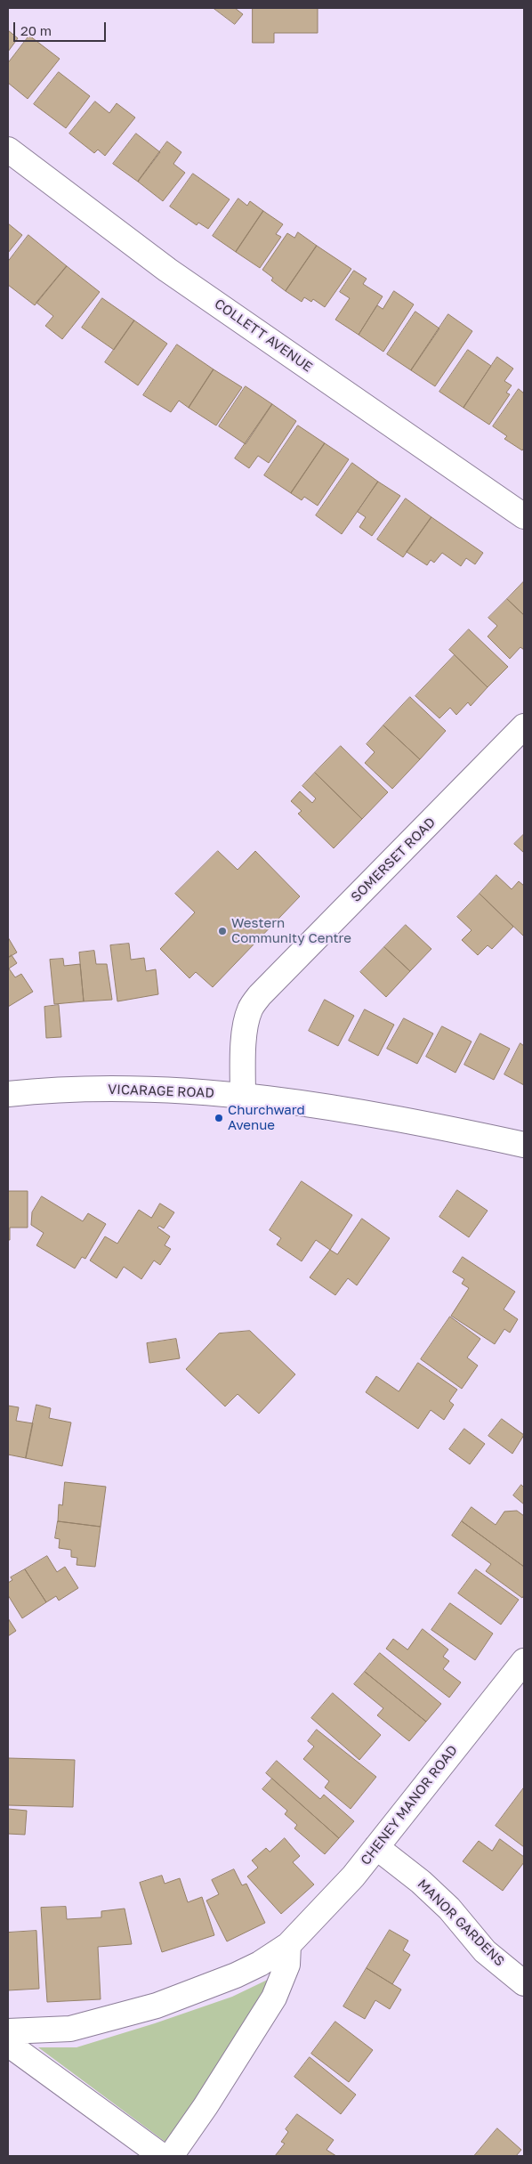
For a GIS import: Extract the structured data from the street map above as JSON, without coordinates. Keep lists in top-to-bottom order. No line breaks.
{"streets":{"street":["COLLETT AVENUE","SOMERSET ROAD","VICARAGE ROAD","CHENEY MANOR ROAD","MANOR GARDENS"]},"crossings":[["SOMERSET ROAD","VICARAGE ROAD"],["CHENEY MANOR ROAD","MANOR GARDENS"]],"places":["Western Community Centre","Churchward Avenue"],"scale_bar":"20 m"}
